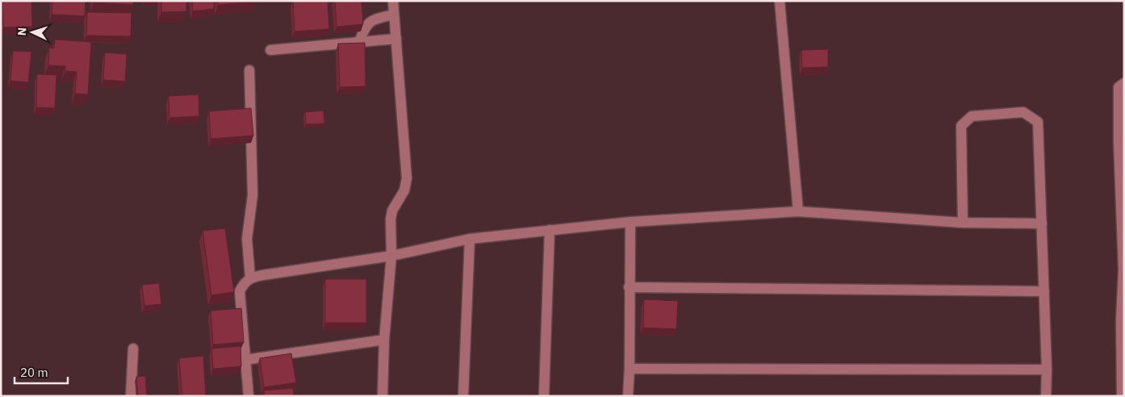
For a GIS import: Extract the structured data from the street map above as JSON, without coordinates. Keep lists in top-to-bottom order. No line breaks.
{"scale_bar":"20 m","north":"left"}
